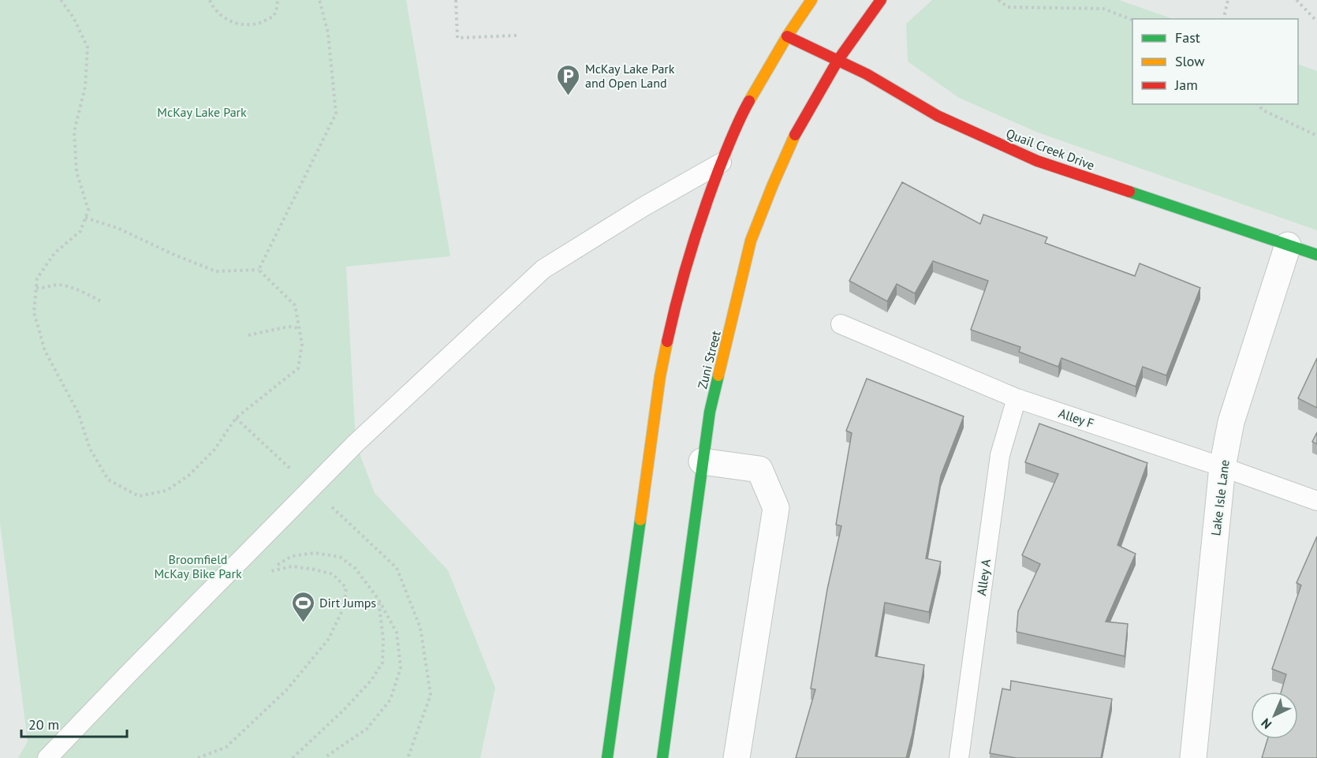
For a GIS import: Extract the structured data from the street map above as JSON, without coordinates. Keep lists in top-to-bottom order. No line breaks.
{"streets":{"main road":["Quail Creek Drive","Zuni Street"],"street":["Lake Isle Lane"],"lane":["Alley F","Alley A"]},"crossings":[["Quail Creek Drive","Zuni Street"],["Quail Creek Drive","Lake Isle Lane"],["Alley F","Lake Isle Lane"],["Alley F","Alley A"]],"parks":["McKay Lake Park","Broomfield McKay Bike Park"],"places":{"parking":["McKay Lake Park and Open Land"],"sports":["Dirt Jumps"]},"legend":["Fast","Slow","Jam"],"scale_bar":"20 m","north":"bottom left"}
